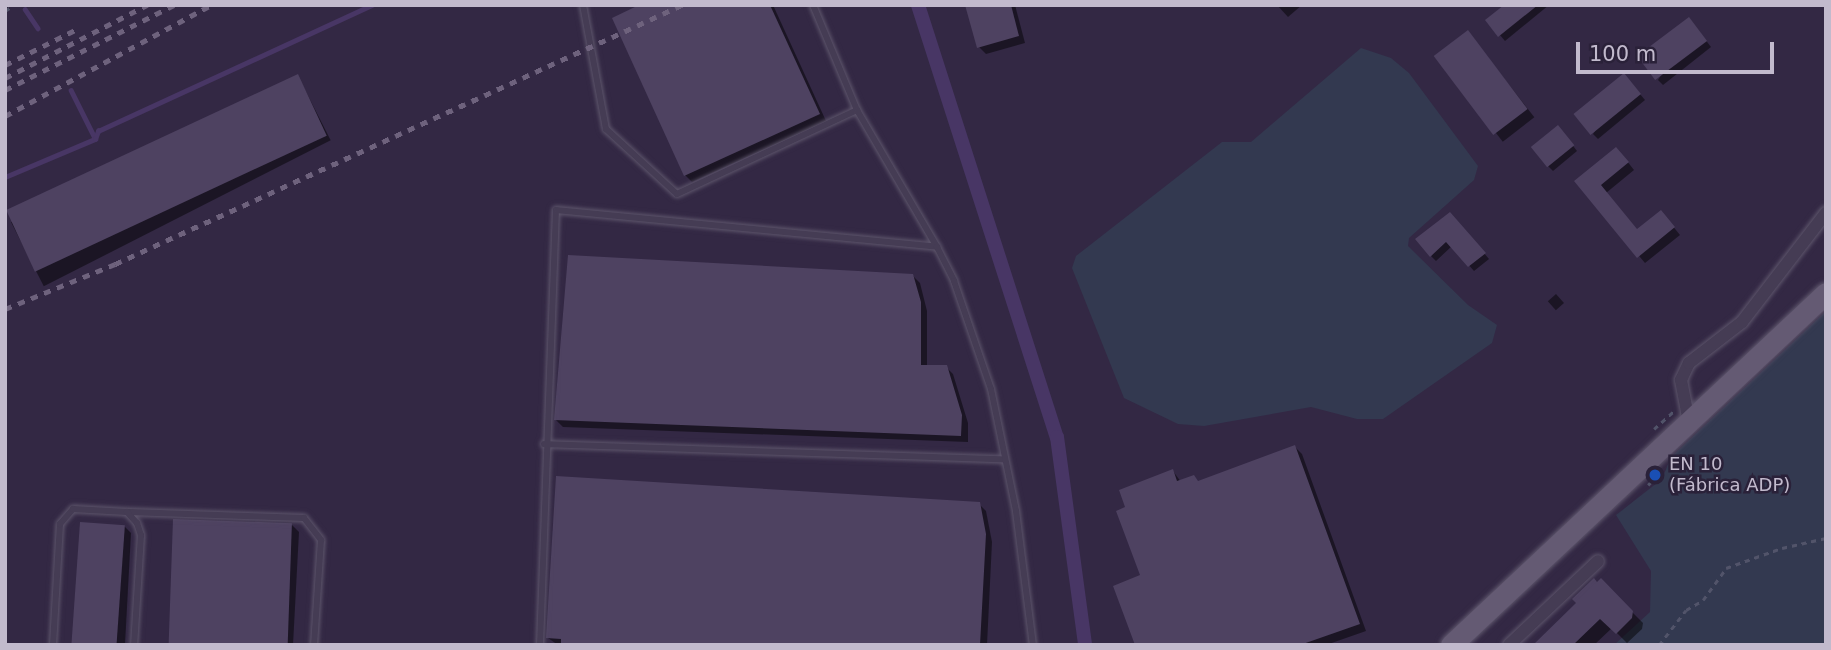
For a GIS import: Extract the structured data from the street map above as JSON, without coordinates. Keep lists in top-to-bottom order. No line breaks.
{"places":["EN 10 (Fábrica ADP)"],"scale_bar":"100 m"}
